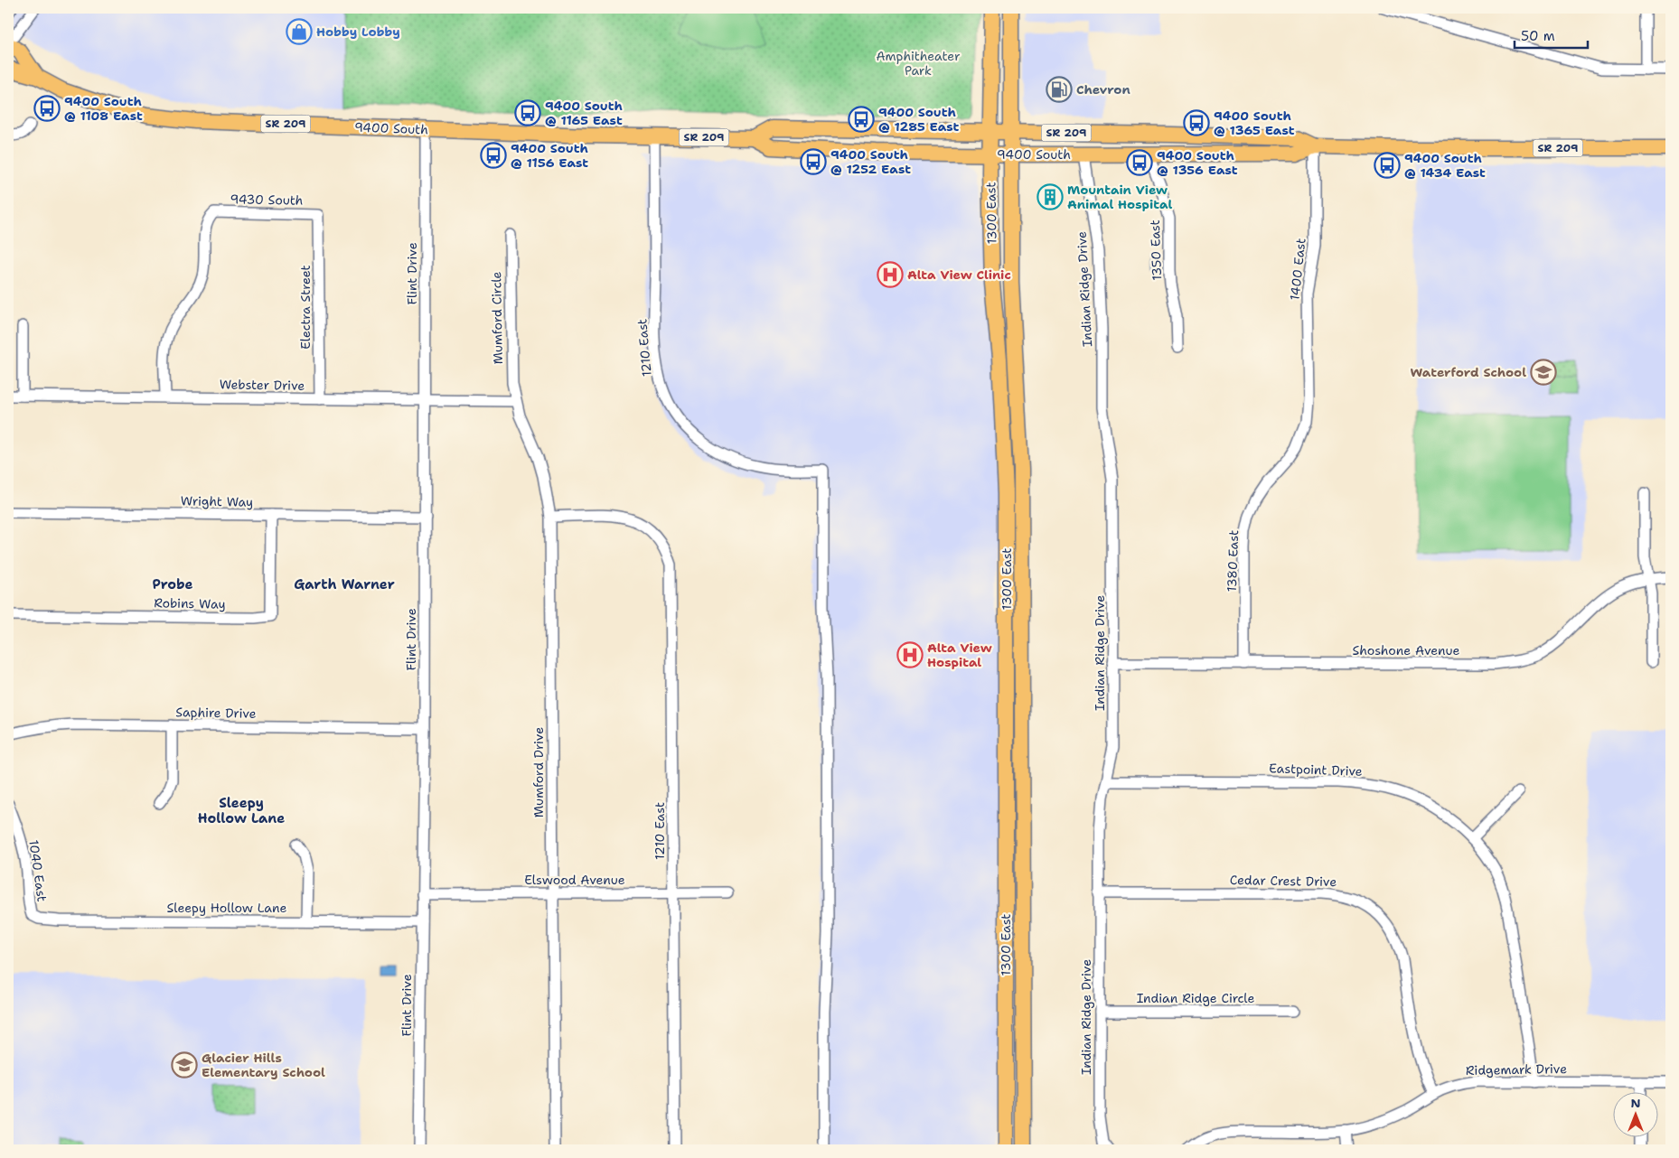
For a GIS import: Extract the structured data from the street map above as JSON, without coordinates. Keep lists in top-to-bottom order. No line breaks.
{"streets":{"main road":["SR 209","9400 South","1300 East"],"street":["9430 South","1350 East","1400 East","Flint Drive","Indian Ridge Drive","Electra Street","Mumford Circle","1210 East","Webster Drive","Wright Way","1380 East","Robins Way","Shoshone Avenue","Saphire Drive","Eastpoint Drive","Mumford Drive","1040 East","Elswood Avenue","Cedar Crest Drive","Sleepy Hollow Lane","Indian Ridge Circle","Ridgemark Drive"]},"crossings":[["9400 South","1300 East"],["9400 South","1350 East"],["9400 South","1400 East"],["9400 South","Flint Drive"],["9400 South","Indian Ridge Drive"],["9400 South","1210 East"],["9430 South","Electra Street"],["9430 South","Webster Drive"],["1400 East","1380 East"],["Flint Drive","Webster Drive"],["Flint Drive","Wright Way"],["Flint Drive","Saphire Drive"],["Flint Drive","Elswood Avenue"],["Flint Drive","Sleepy Hollow Lane"],["Indian Ridge Drive","Shoshone Avenue"],["Indian Ridge Drive","Eastpoint Drive"],["Indian Ridge Drive","Cedar Crest Drive"],["Indian Ridge Drive","Indian Ridge Circle"],["Electra Street","Webster Drive"],["Mumford Circle","Webster Drive"],["Mumford Circle","Mumford Drive"],["1210 East","Mumford Drive"],["1210 East","Elswood Avenue"],["Webster Drive","Mumford Drive"],["Wright Way","Robins Way"],["1380 East","Shoshone Avenue"],["Eastpoint Drive","Ridgemark Drive"],["Mumford Drive","Elswood Avenue"],["1040 East","Sleepy Hollow Lane"],["Cedar Crest Drive","Ridgemark Drive"]],"districts":["Probe","Garth Warner","Sleepy Hollow Lane"],"parks":["Amphitheater Park"],"places":{"shop":["Hobby Lobby"],"fuel station":["Chevron"],"bus stop":["9400 South @ 1108 East","9400 South @ 1165 East","9400 South @ 1285 East","9400 South @ 1365 East","9400 South @ 1156 East","9400 South @ 1252 East","9400 South @ 1356 East","9400 South @ 1434 East"],"building":["Mountain View Animal Hospital"],"hospital":["Alta View Clinic","Alta View Hospital"],"school or university":["Waterford School","Glacier Hills Elementary School"]},"scale_bar":"50 m","north":"top"}
